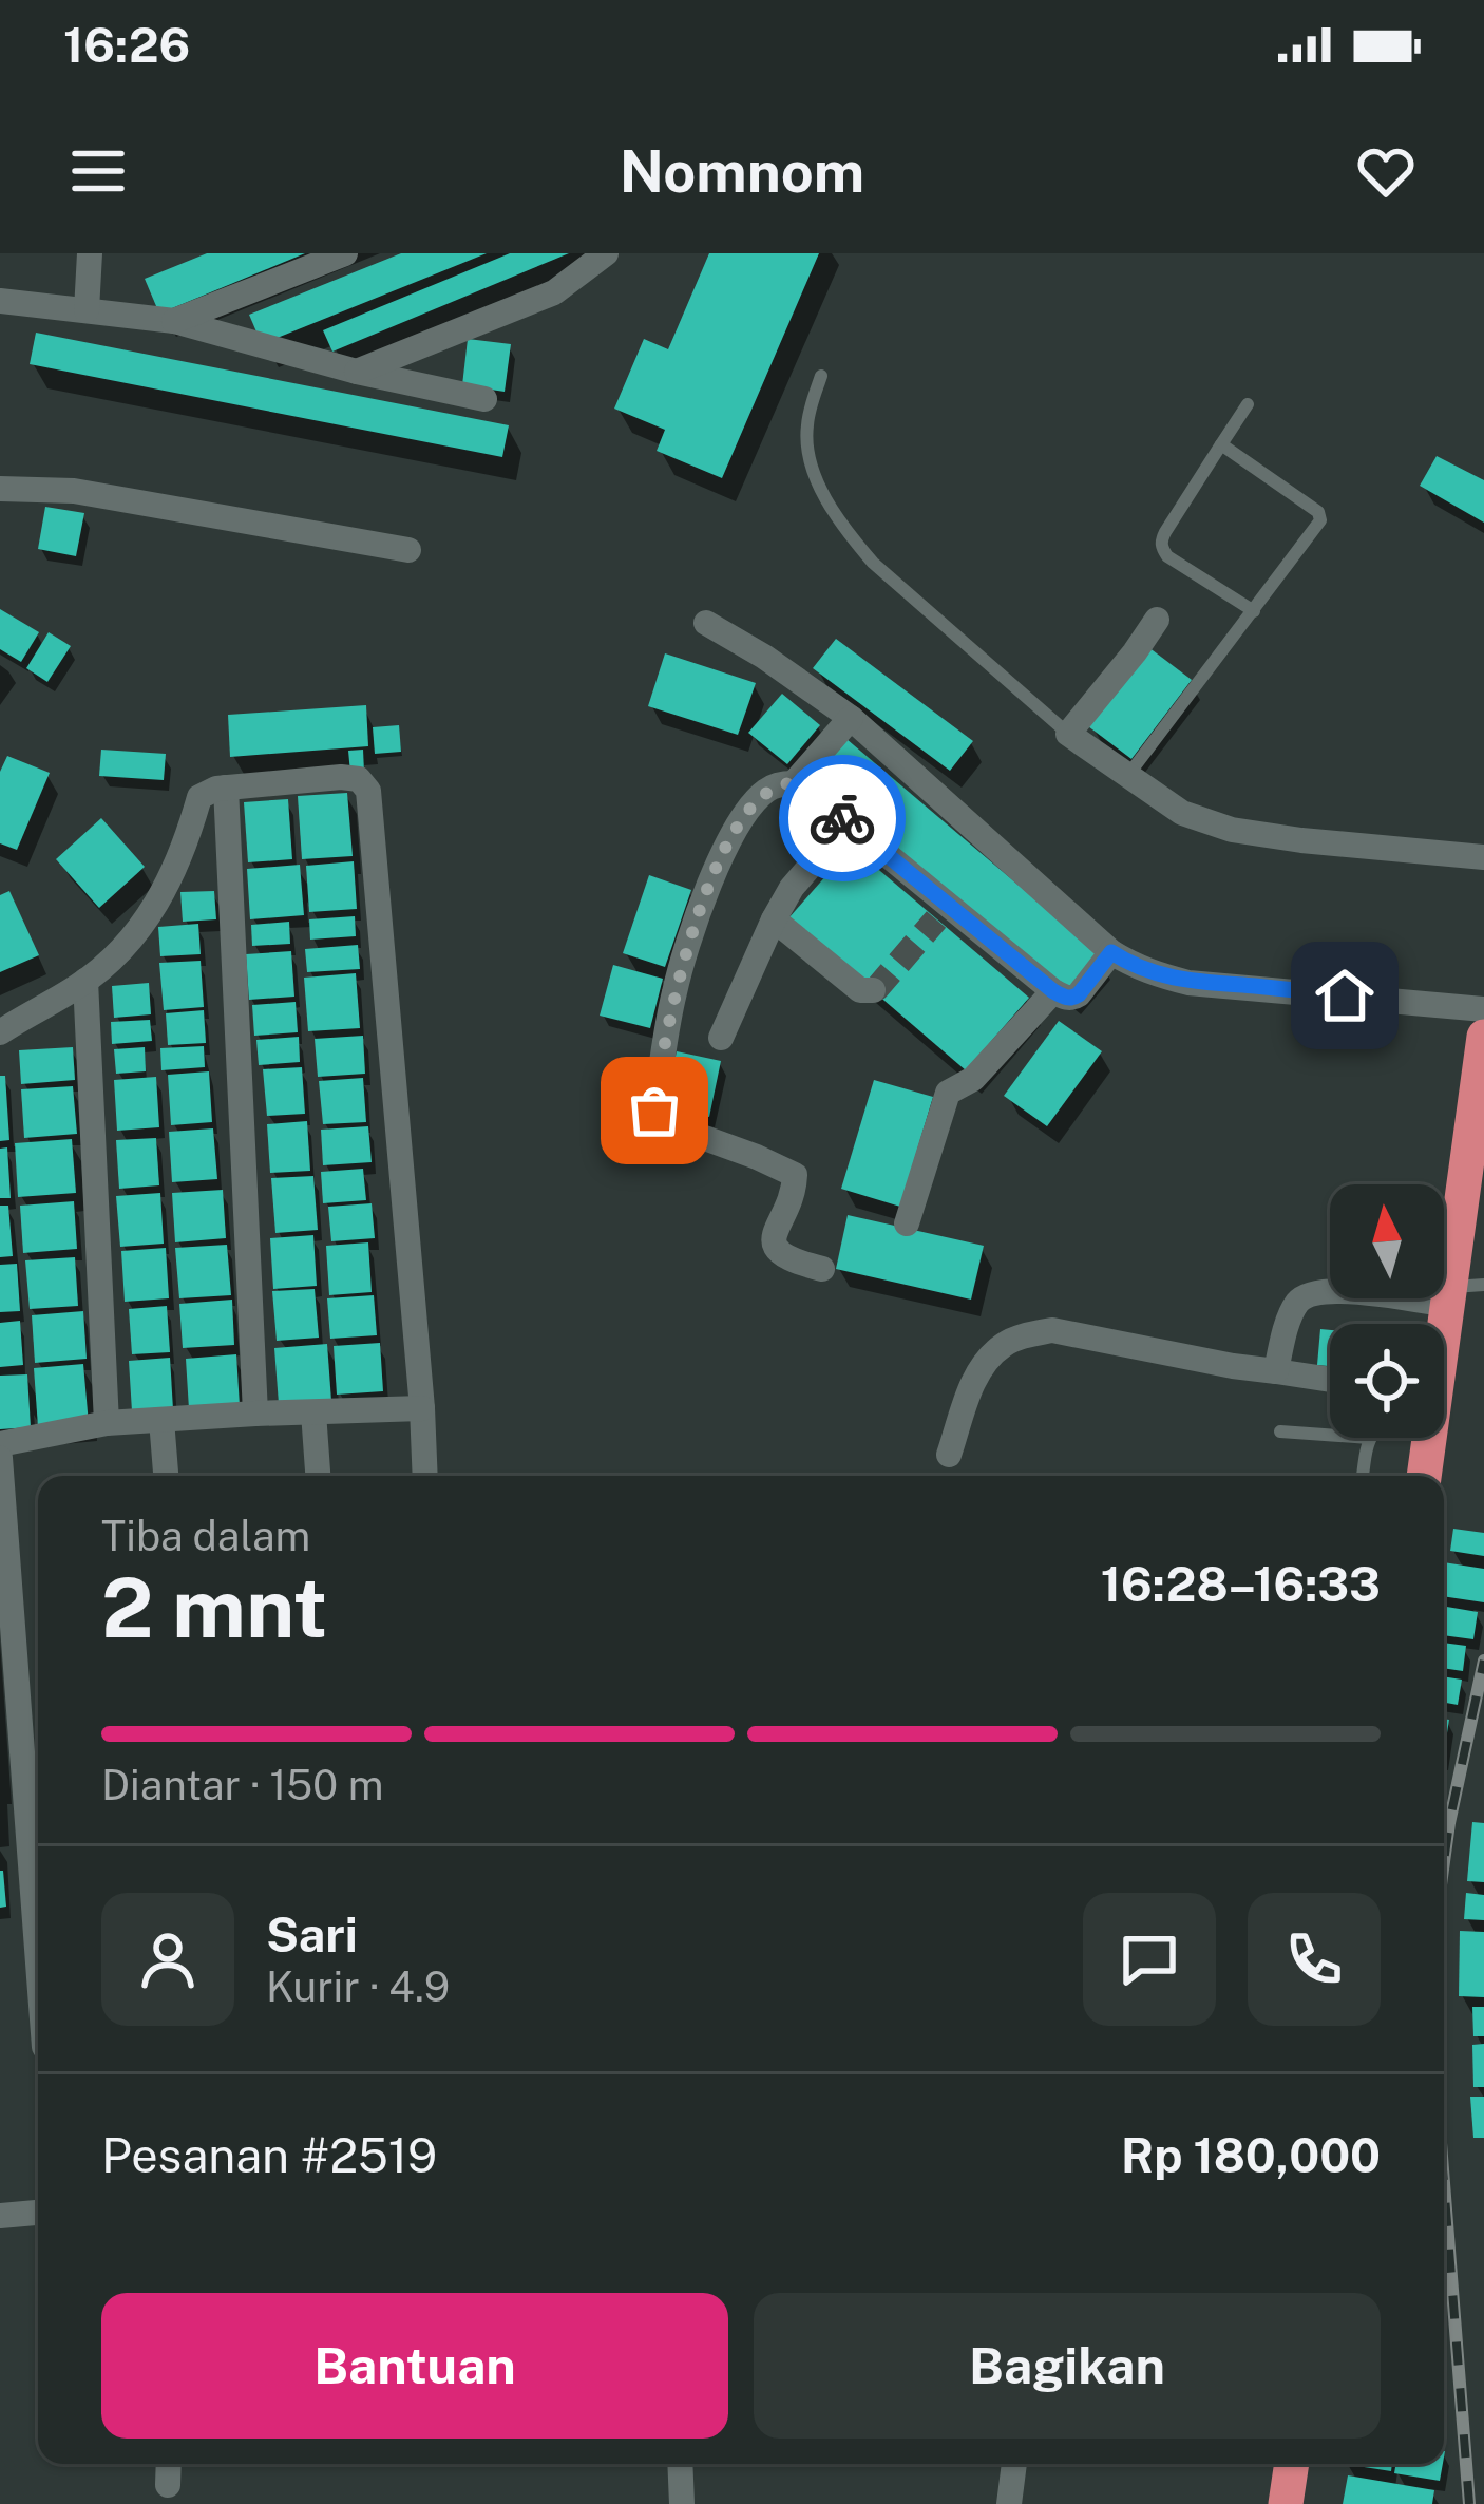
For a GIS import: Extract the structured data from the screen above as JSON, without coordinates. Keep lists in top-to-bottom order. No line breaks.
{"north":"top","page":{"status":"16:26","header":"Nomnom","heading":["2 mnt","Tiba dalam","16:28–16:33"],"panel":["Sari","Kurir · 4.9","Pesanan #2519","Rp 180,000"],"bar":"Diantar · 150 m","buttons":["Bantuan","Bagikan"]}}
